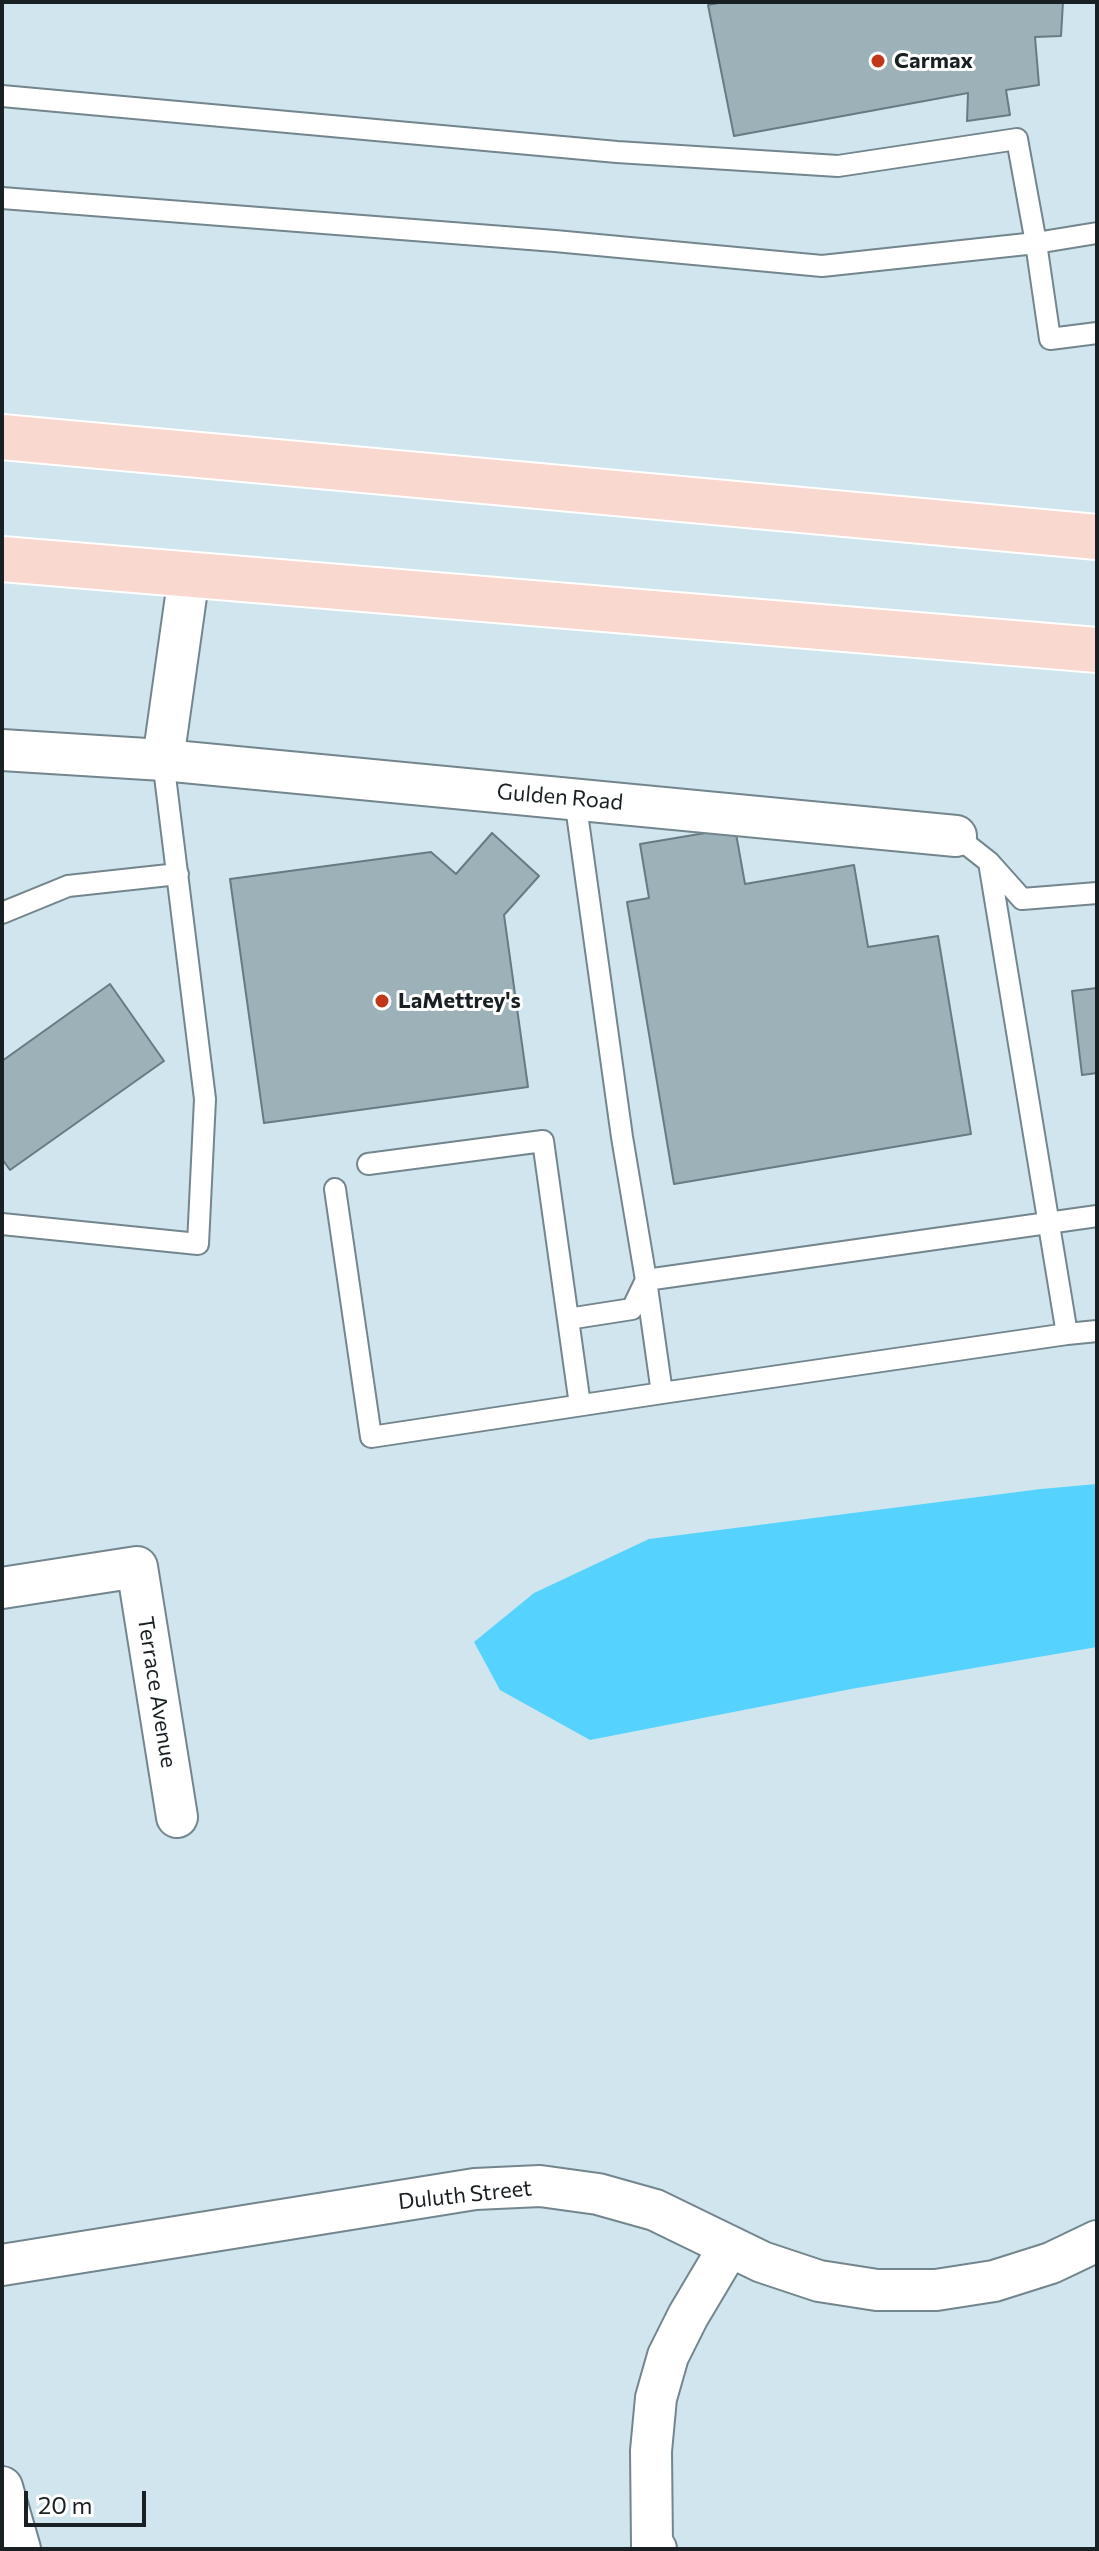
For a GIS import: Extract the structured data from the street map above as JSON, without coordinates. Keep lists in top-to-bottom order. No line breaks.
{"streets":{"street":["Gulden Road","Terrace Avenue","Duluth Street"]},"places":["Carmax","LaMettrey's"],"scale_bar":"20 m"}
